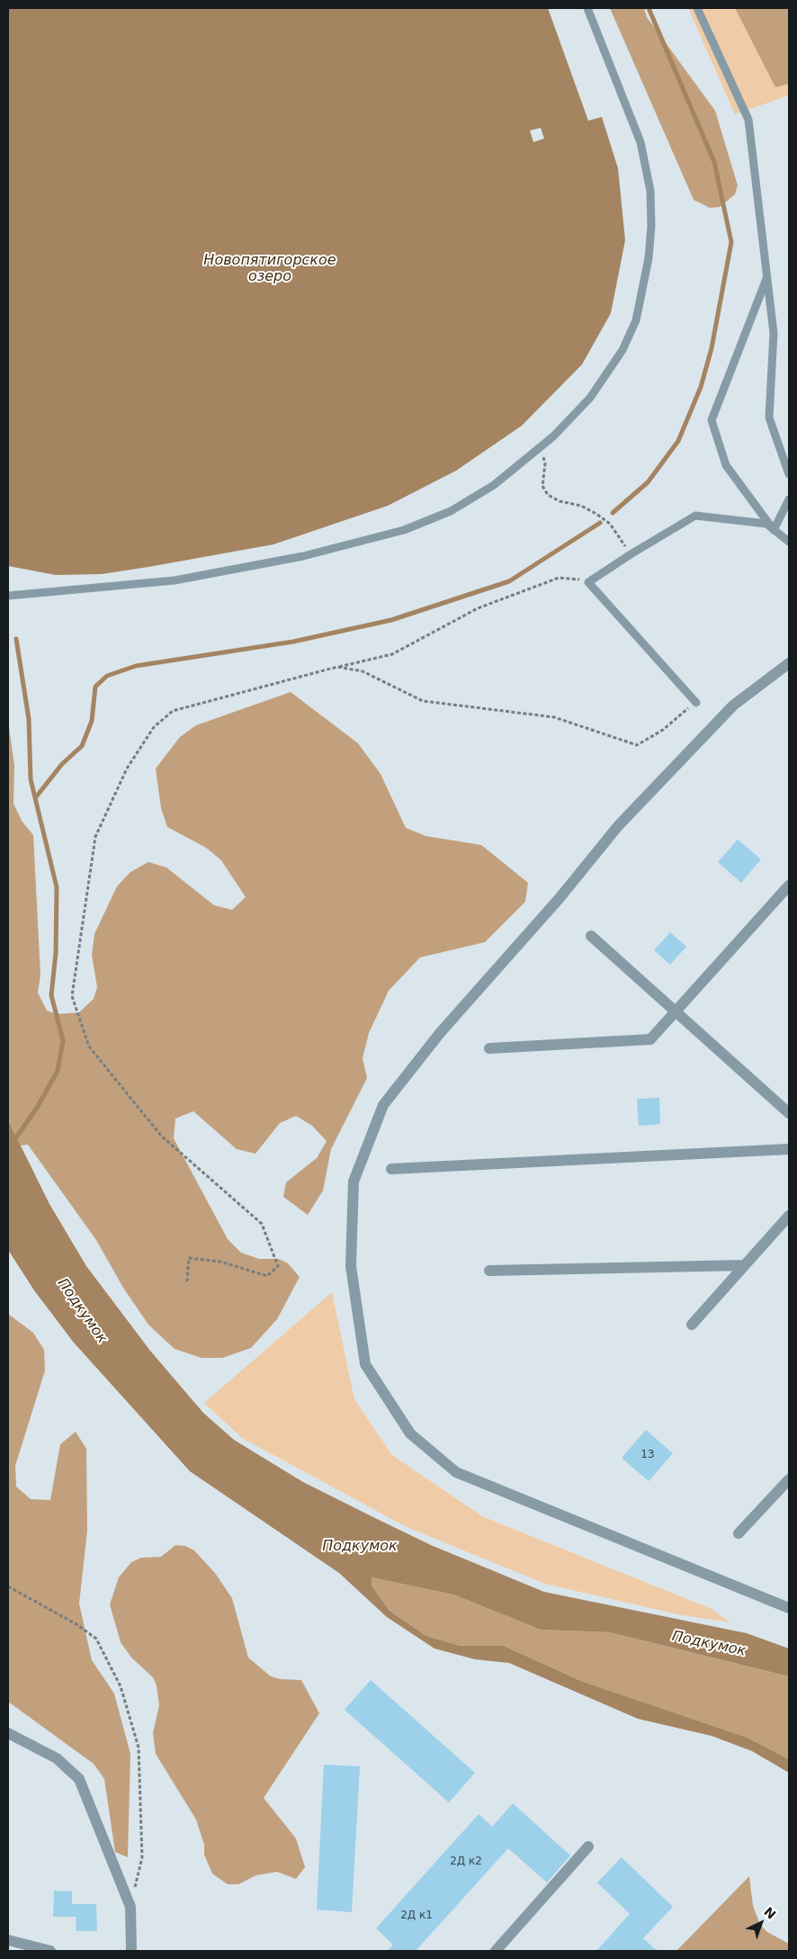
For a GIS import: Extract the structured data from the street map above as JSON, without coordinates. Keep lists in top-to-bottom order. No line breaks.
{"water":["Новопятигорское озеро","Подкумок"],"house_numbers":["13","2Д к2","2Д к1"],"north":"top right"}
